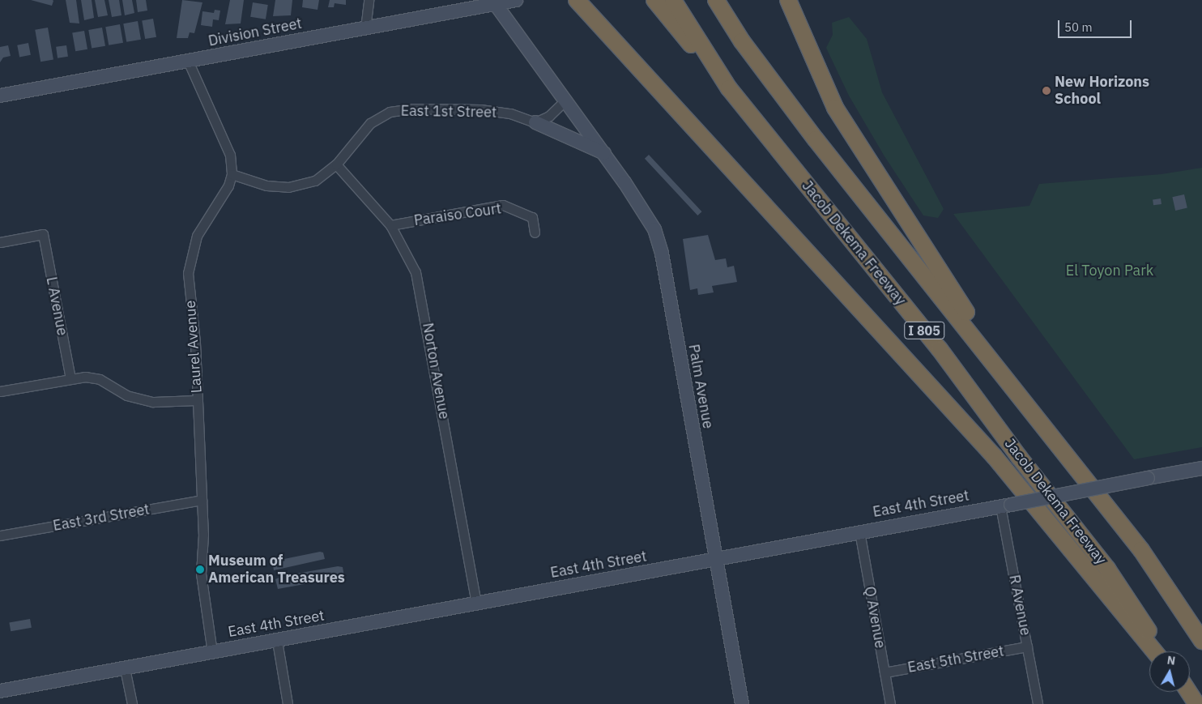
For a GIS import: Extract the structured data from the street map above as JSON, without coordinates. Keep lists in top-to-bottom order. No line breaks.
{"streets":{"highway":["Jacob Dekema Freeway","I 805"],"street":["Division Street","East 1st Street","Paraiso Court","L Avenue","Laurel Avenue","Norton Avenue","Palm Avenue","East 4th Street","East 3rd Street","R Avenue","Q Avenue","East 5th Street"]},"crossings":[["Division Street","Laurel Avenue"],["Division Street","Palm Avenue"],["East 1st Street","Laurel Avenue"],["East 1st Street","Norton Avenue"],["Paraiso Court","Norton Avenue"],["Laurel Avenue","East 4th Street"],["Laurel Avenue","East 3rd Street"],["Norton Avenue","East 4th Street"],["Palm Avenue","East 4th Street"],["East 4th Street","R Avenue"],["East 4th Street","Q Avenue"],["R Avenue","East 5th Street"],["Q Avenue","East 5th Street"]],"parks":["El Toyon Park"],"places":["New Horizons School","Museum of American Treasures"],"scale_bar":"50 m","north":"top"}
